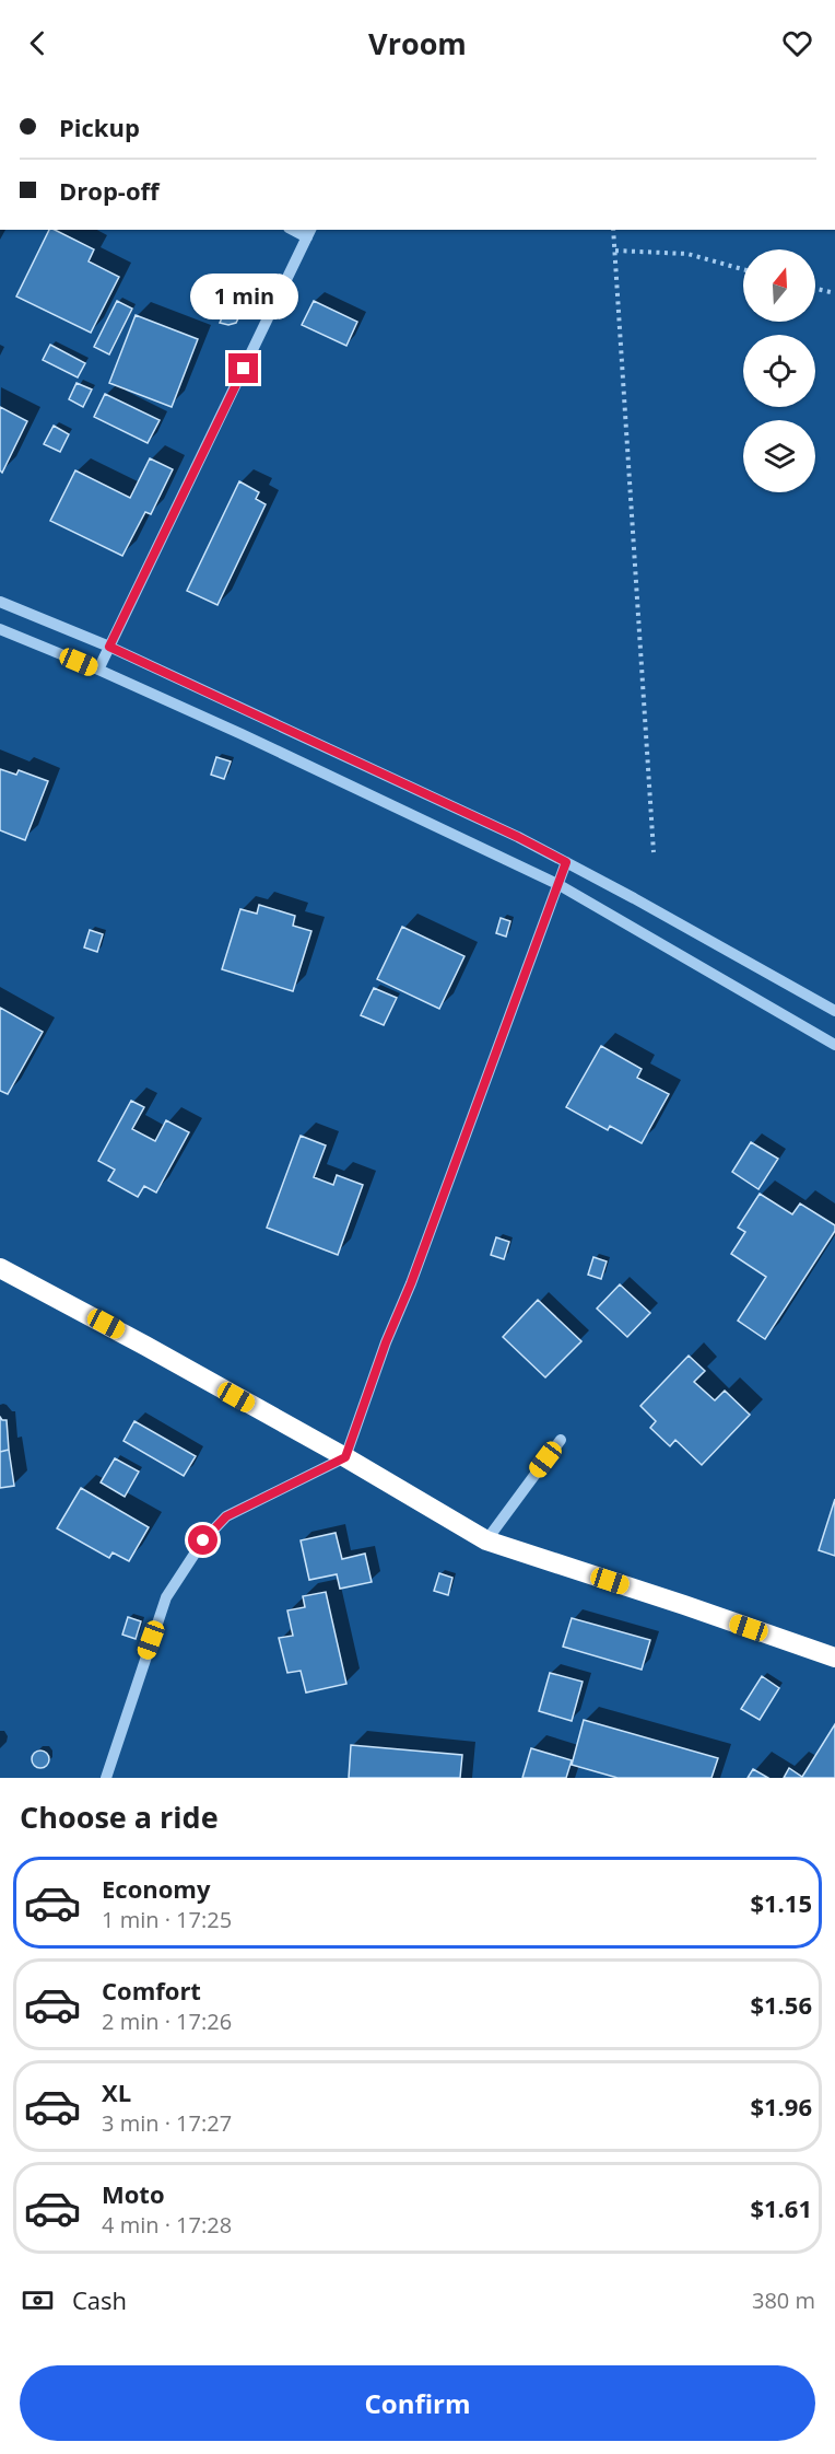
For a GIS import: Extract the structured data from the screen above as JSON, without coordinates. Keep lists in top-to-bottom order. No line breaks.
{"north":"top","page":{"header":"Vroom","banner":["Pickup","Drop-off"],"bubble":"1 min","heading":"Choose a ride","list":[{"name":"Economy","note":"1 min · 17:25","value":"$1.15"},{"name":"Comfort","note":"2 min · 17:26","value":"$1.56"},{"name":"XL","note":"3 min · 17:27","value":"$1.96"},{"name":"Moto","note":"4 min · 17:28","value":"$1.61"}],"pay":["Cash","380 m"],"buttons":"Confirm"}}
